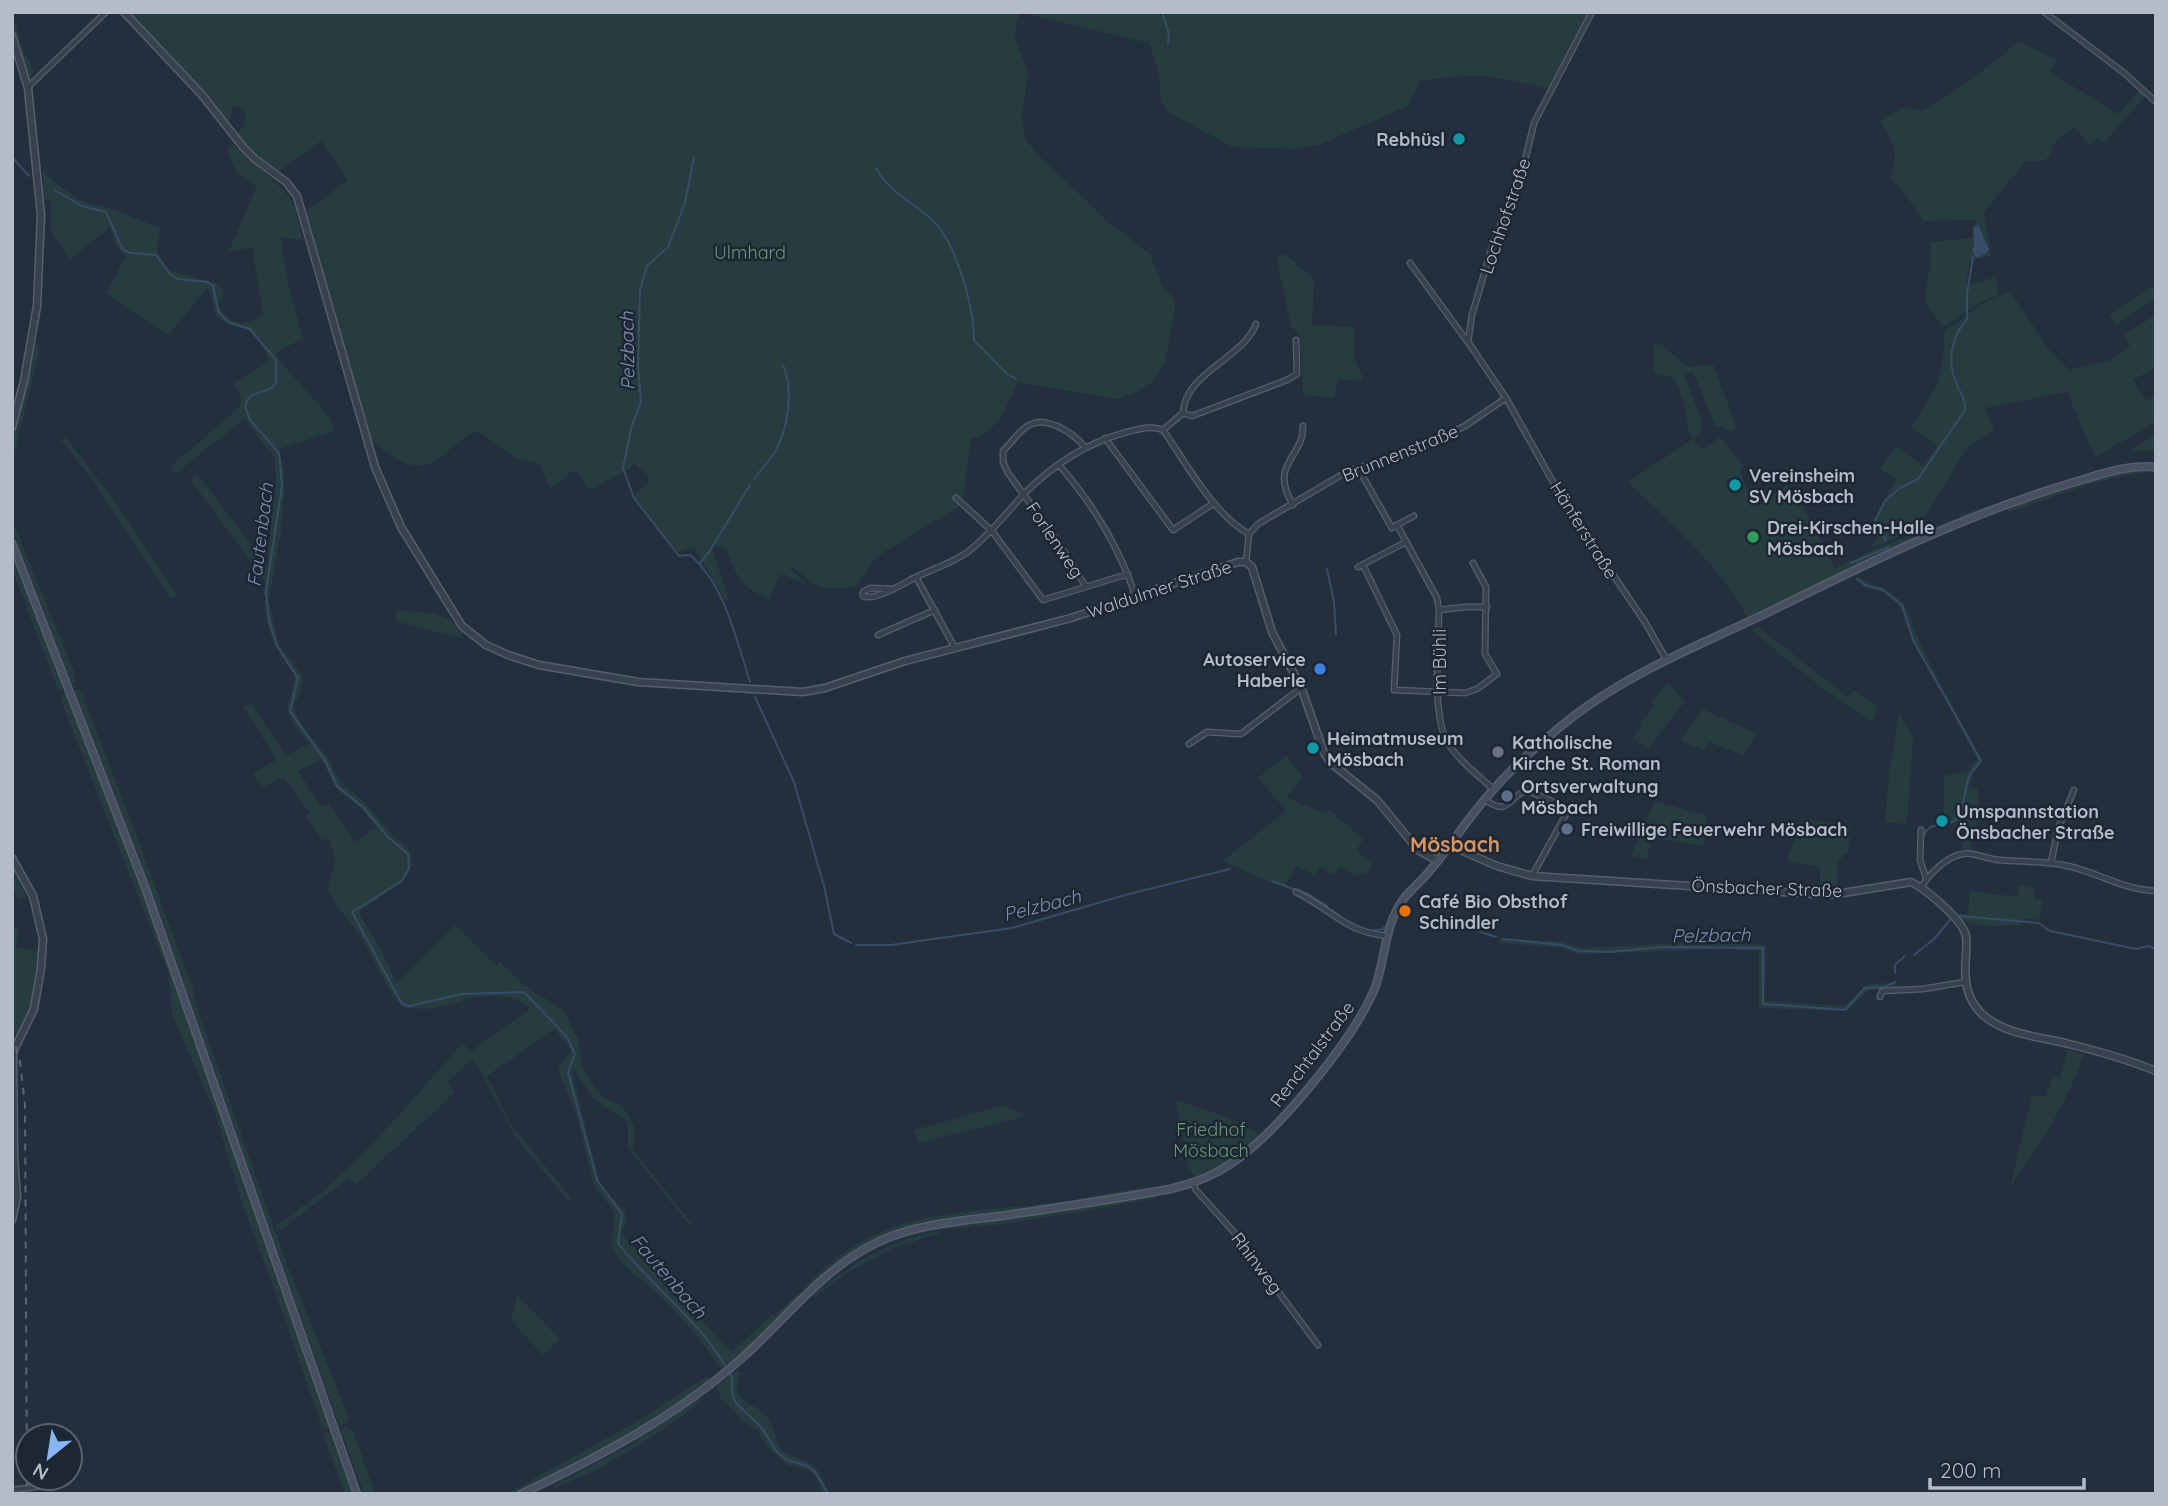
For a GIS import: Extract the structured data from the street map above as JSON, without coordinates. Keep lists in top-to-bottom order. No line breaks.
{"streets":{"main road":["Renchtalstraße"],"street":["Lochhofstraße","Brunnenstraße","Hänferstraße","Forlenweg","Waldulmer Straße","Im Bühli","Önsbacher Straße","Rhinweg"]},"crossings":[["Brunnenstraße","Hänferstraße"],["Brunnenstraße","Im Bühli"],["Hänferstraße","Renchtalstraße"],["Waldulmer Straße","Renchtalstraße"],["Im Bühli","Renchtalstraße"],["Önsbacher Straße","Renchtalstraße"],["Renchtalstraße","Rhinweg"]],"districts":["Mösbach"],"water":["Pelzbach","Fautenbach"],"parks":["Ulmhard","Friedhof Mösbach"],"places":["Rebhüsl","Vereinsheim SV Mösbach","Drei-Kirschen-Halle Mösbach","Autoservice Haberle","Heimatmuseum Mösbach","Katholische Kirche St. Roman","Ortsverwaltung Mösbach","Umspannstation Önsbacher Straße","Freiwillige Feuerwehr Mösbach","Café Bio Obsthof Schindler"],"scale_bar":"200 m","north":"bottom left"}
